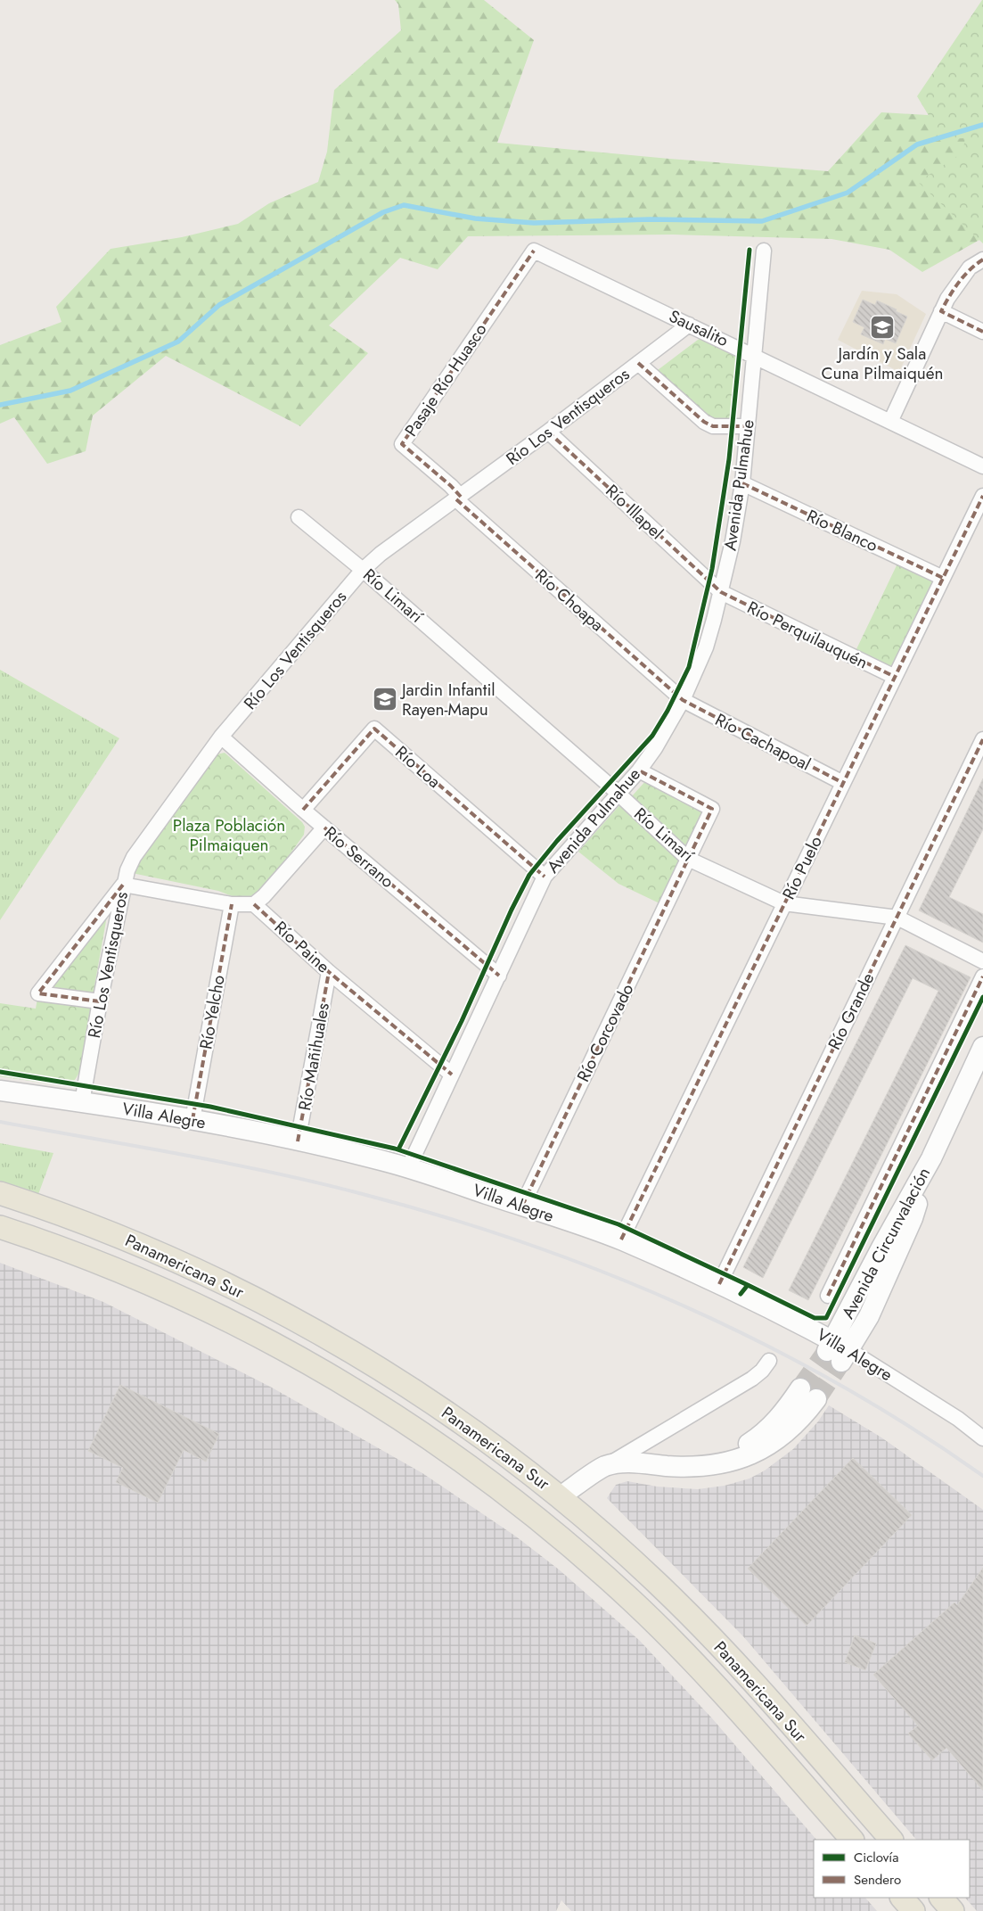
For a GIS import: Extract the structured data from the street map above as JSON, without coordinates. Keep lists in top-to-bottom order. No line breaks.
{"streets":{"main road":["Villa Alegre","Avenida Circunvalación","Panamericana Sur"],"street":["Sausalito","Pasaje Río Huasco","Río Los Ventisqueros","Avenida Pulmahue","Río Illapel","Río Blanco","Río Limarí","Río Choapa","Río Perquilauquén","Río Cachapoal","Río Loa","Río Serrano","Río Puelo","Río Paine","Río Grande","Río Yelcho","Río Corcovado","Río Mañihuales"]},"crossings":[["Sausalito","Pasaje Río Huasco"],["Sausalito","Río Los Ventisqueros"],["Sausalito","Avenida Pulmahue"],["Pasaje Río Huasco","Río Los Ventisqueros"],["Pasaje Río Huasco","Río Choapa"],["Río Los Ventisqueros","Río Illapel"],["Río Los Ventisqueros","Río Limarí"],["Río Los Ventisqueros","Río Choapa"],["Río Los Ventisqueros","Río Serrano"],["Río Los Ventisqueros","Villa Alegre"],["Avenida Pulmahue","Río Illapel"],["Avenida Pulmahue","Río Blanco"],["Avenida Pulmahue","Río Limarí"],["Avenida Pulmahue","Río Choapa"],["Avenida Pulmahue","Río Perquilauquén"],["Avenida Pulmahue","Río Cachapoal"],["Avenida Pulmahue","Río Loa"],["Avenida Pulmahue","Río Serrano"],["Avenida Pulmahue","Río Paine"],["Avenida Pulmahue","Río Corcovado"],["Avenida Pulmahue","Villa Alegre"],["Río Illapel","Río Perquilauquén"],["Río Blanco","Río Puelo"],["Río Limarí","Río Puelo"],["Río Limarí","Río Grande"],["Río Limarí","Río Corcovado"],["Río Choapa","Río Cachapoal"],["Río Perquilauquén","Río Puelo"],["Río Cachapoal","Río Puelo"],["Río Loa","Río Serrano"],["Río Puelo","Villa Alegre"],["Río Paine","Río Mañihuales"],["Río Grande","Villa Alegre"],["Río Yelcho","Villa Alegre"],["Río Corcovado","Villa Alegre"],["Río Mañihuales","Villa Alegre"],["Villa Alegre","Avenida Circunvalación"]],"parks":["Plaza Población Pilmaiquen"],"places":{"school or university":["Jardín y Sala Cuna Pilmaiquén","Jardin Infantil Rayen-Mapu"]},"legend":["Ciclovía","Sendero"]}
